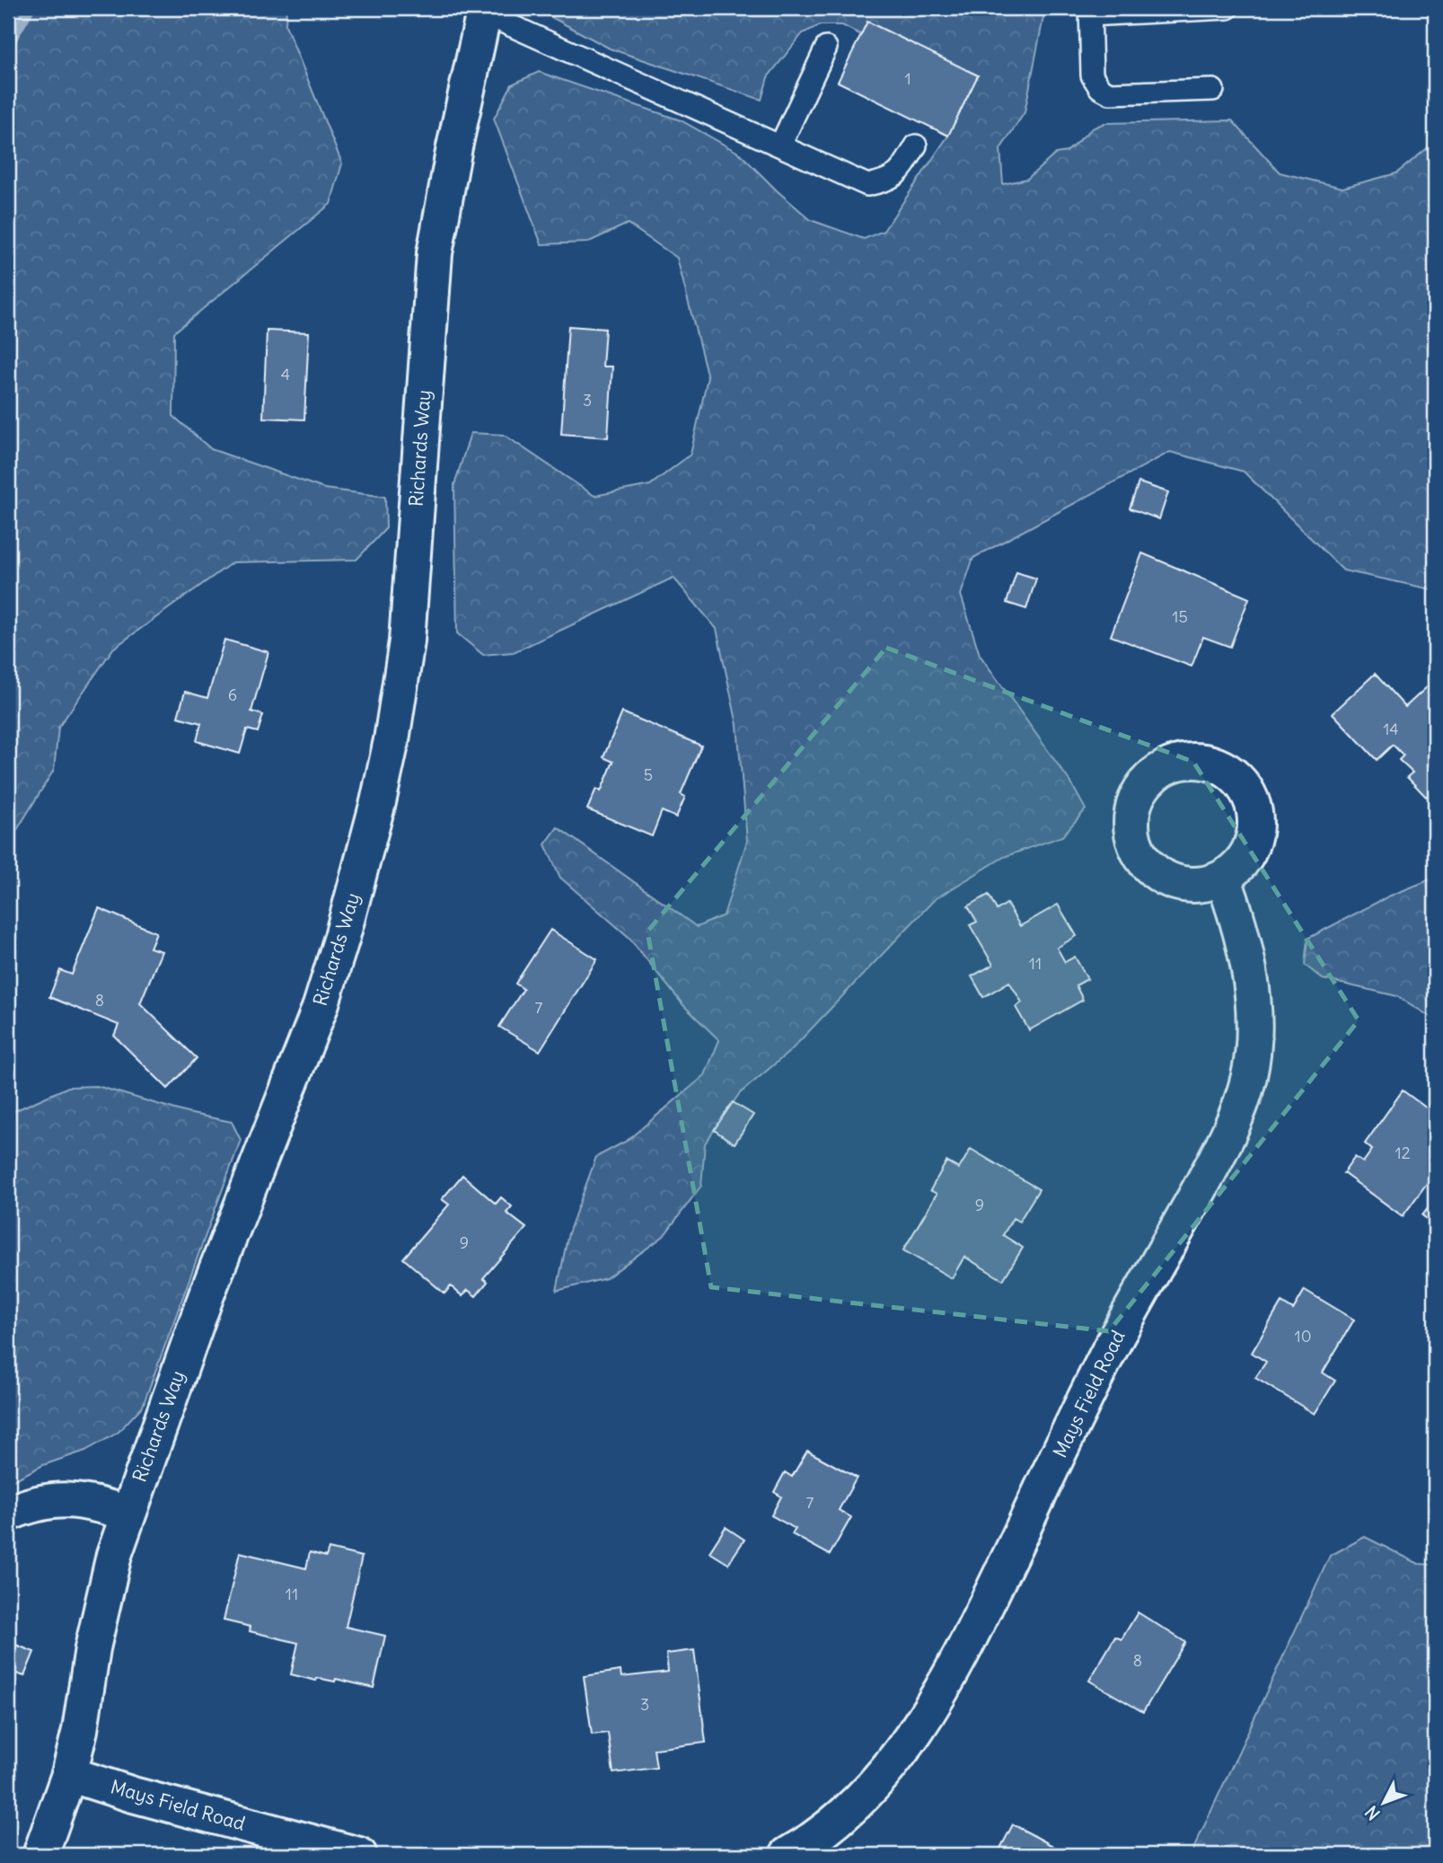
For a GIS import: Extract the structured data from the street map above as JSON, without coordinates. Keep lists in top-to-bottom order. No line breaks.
{"streets":{"street":["Richards Way","Mays Field Road"]},"crossings":[["Richards Way","Mays Field Road"]],"house_numbers":["1","4","3","15","6","14","5","11","8","7","12","9","9","10","7","11","8","3"],"north":"bottom left"}
